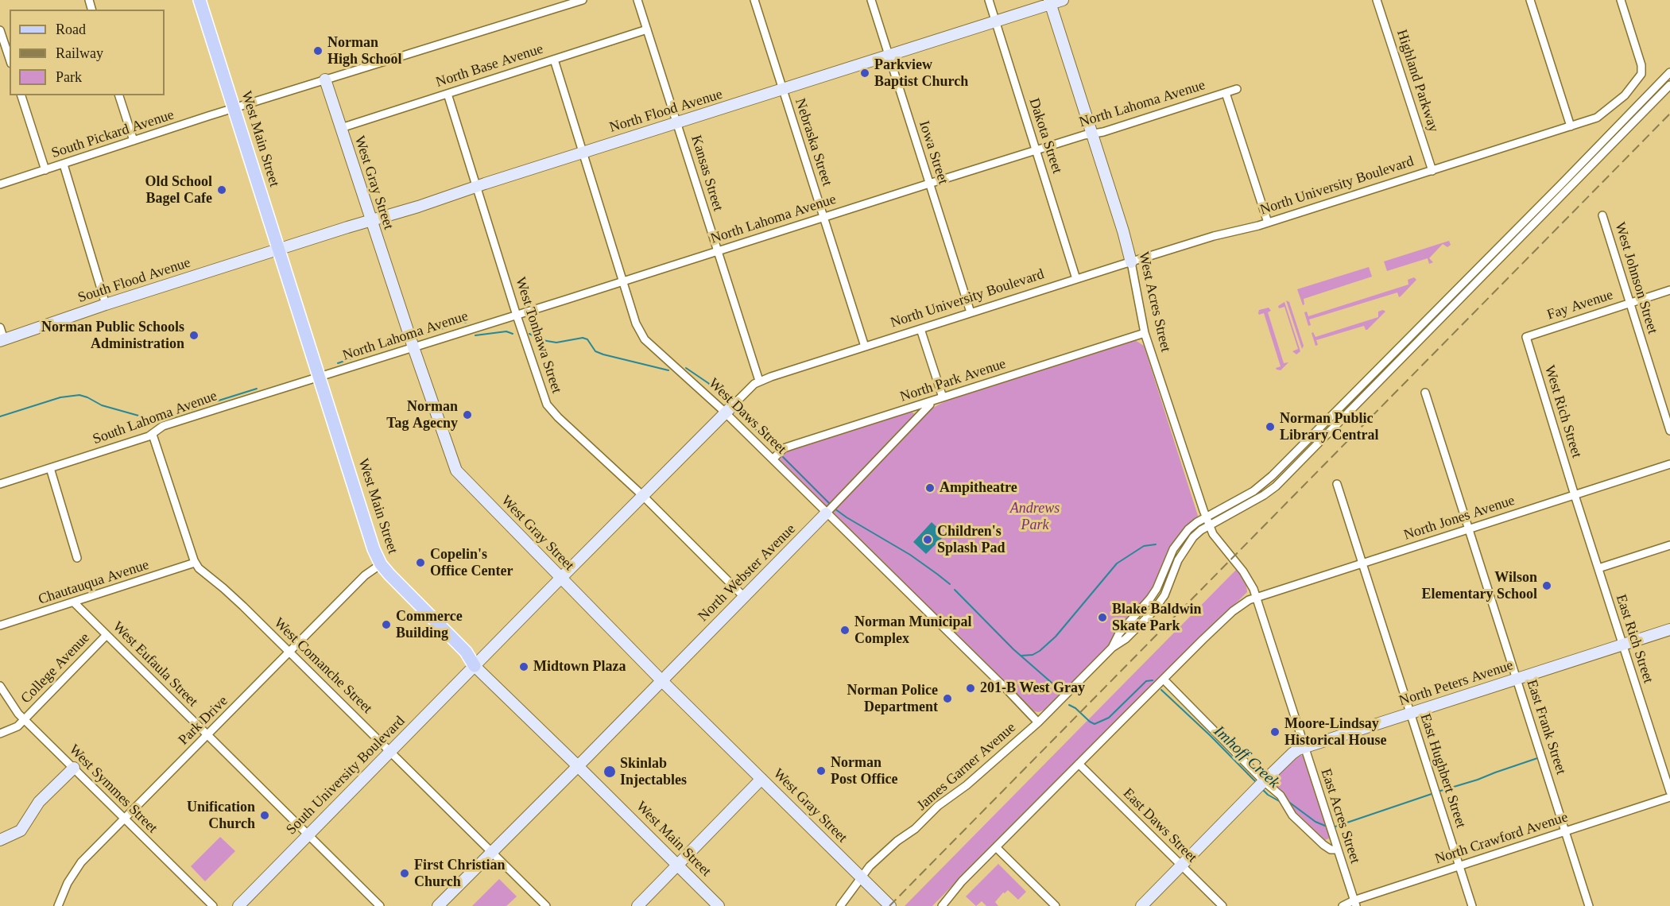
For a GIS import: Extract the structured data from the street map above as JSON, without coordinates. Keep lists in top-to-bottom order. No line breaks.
{"streets":{"main road":["West Main Street"],"street":["North Base Avenue","Highland Parkway","North Lahoma Avenue","North Flood Avenue","South Pickard Avenue","Dakota Street","Nebraska Street","Iowa Street","Kansas Street","West Gray Street","North University Boulevard","West Johnson Street","South Flood Avenue","West Acres Street","Fay Avenue","West Tonhawa Street","North Park Avenue","West Rich Street","West Daws Street","South Lahoma Avenue","North Jones Avenue","North Webster Avenue","Chautauqua Avenue","East Rich Street","West Eufaula Street","West Comanche Street","College Avenue","North Peters Avenue","Park Drive","East Frank Street","James Garner Avenue","East Hughbert Street","South University Boulevard","West Symmes Street","East Acres Street","East Daws Street","North Crawford Avenue"]},"crossings":[["North Base Avenue","Kansas Street"],["North Base Avenue","West Gray Street"],["North Base Avenue","West Tonhawa Street"],["North Base Avenue","West Daws Street"],["Highland Parkway","North University Boulevard"],["North Lahoma Avenue","Dakota Street"],["North Lahoma Avenue","West Main Street"],["North Lahoma Avenue","Nebraska Street"],["North Lahoma Avenue","Iowa Street"],["North Lahoma Avenue","Kansas Street"],["North Lahoma Avenue","West Gray Street"],["North Lahoma Avenue","West Acres Street"],["North Lahoma Avenue","West Tonhawa Street"],["North Lahoma Avenue","West Daws Street"],["North Lahoma Avenue","South Lahoma Avenue"],["North Flood Avenue","Dakota Street"],["North Flood Avenue","West Main Street"],["North Flood Avenue","Nebraska Street"],["North Flood Avenue","Iowa Street"],["North Flood Avenue","Kansas Street"],["North Flood Avenue","West Gray Street"],["North Flood Avenue","South Flood Avenue"],["North Flood Avenue","West Acres Street"],["North Flood Avenue","West Tonhawa Street"],["North Flood Avenue","West Daws Street"],["South Pickard Avenue","West Main Street"],["South Pickard Avenue","West Gray Street"],["Dakota Street","North University Boulevard"],["West Main Street","North University Boulevard"],["West Main Street","South Flood Avenue"],["West Main Street","South Lahoma Avenue"],["West Main Street","North Webster Avenue"],["West Main Street","Park Drive"],["West Main Street","South University Boulevard"],["Nebraska Street","North University Boulevard"],["Iowa Street","North University Boulevard"],["Kansas Street","North University Boulevard"],["West Gray Street","North University Boulevard"],["West Gray Street","North Webster Avenue"],["West Gray Street","James Garner Avenue"],["North University Boulevard","West Acres Street"],["North University Boulevard","West Tonhawa Street"],["North University Boulevard","West Daws Street"],["North University Boulevard","South University Boulevard"],["West Johnson Street","Fay Avenue"],["West Acres Street","North Park Avenue"],["West Acres Street","North Jones Avenue"],["West Acres Street","James Garner Avenue"],["West Acres Street","East Acres Street"],["Fay Avenue","West Rich Street"],["West Tonhawa Street","North Webster Avenue"],["North Park Avenue","West Daws Street"],["North Park Avenue","North Webster Avenue"],["West Rich Street","North Jones Avenue"],["West Rich Street","East Rich Street"],["West Daws Street","North Webster Avenue"],["West Daws Street","James Garner Avenue"],["South Lahoma Avenue","West Comanche Street"],["North Jones Avenue","East Rich Street"],["North Jones Avenue","East Frank Street"],["North Jones Avenue","East Hughbert Street"],["North Jones Avenue","East Acres Street"],["North Jones Avenue","East Daws Street"],["North Webster Avenue","West Comanche Street"],["Chautauqua Avenue","West Eufaula Street"],["Chautauqua Avenue","West Comanche Street"],["East Rich Street","North Peters Avenue"],["West Eufaula Street","College Avenue"],["West Eufaula Street","Park Drive"],["West Eufaula Street","South University Boulevard"],["West Comanche Street","Park Drive"],["West Comanche Street","South University Boulevard"],["College Avenue","West Symmes Street"],["North Peters Avenue","East Frank Street"],["North Peters Avenue","East Hughbert Street"],["North Peters Avenue","East Acres Street"],["North Peters Avenue","East Daws Street"],["Park Drive","West Symmes Street"],["East Frank Street","North Crawford Avenue"],["East Hughbert Street","North Crawford Avenue"],["East Acres Street","North Crawford Avenue"]],"water":["Imhoff Creek"],"parks":["Andrews Park"],"places":["Norman High School","Parkview Baptist Church","Old School Bagel Cafe","Norman Public Schools Administration","Norman Tag Agecny","Norman Public Library Central","Ampitheatre","Children's Splash Pad","Copelin's Office Center","Wilson Elementary School","Blake Baldwin Skate Park","Commerce Building","Norman Municipal Complex","Midtown Plaza","201-B West Gray","Norman Police Department","Moore-Lindsay Historical House","Norman Post Office","Skinlab Injectables","Unification Church","First Christian Church"],"legend":["Road","Railway","Park"]}
